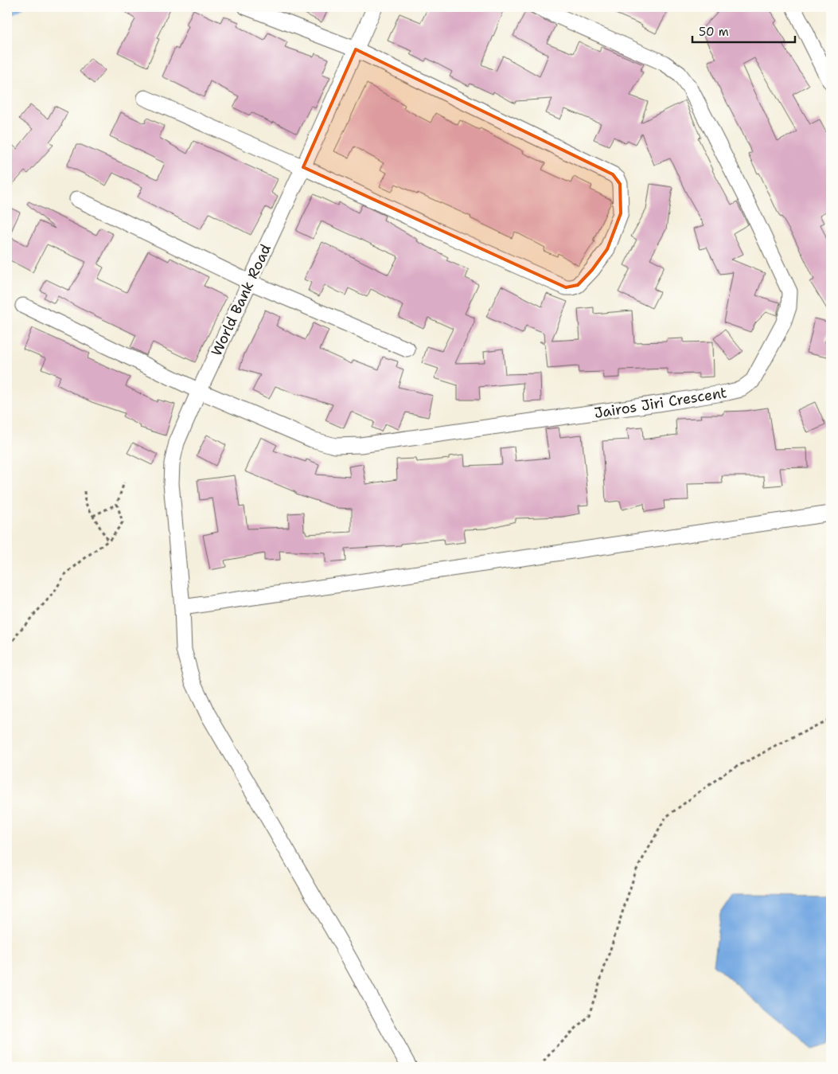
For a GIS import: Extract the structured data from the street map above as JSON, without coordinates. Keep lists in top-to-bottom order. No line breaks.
{"streets":{"street":["World Bank Road","Jairos Jiri Crescent"]},"crossings":[["World Bank Road","Jairos Jiri Crescent"]],"scale_bar":"50 m"}
